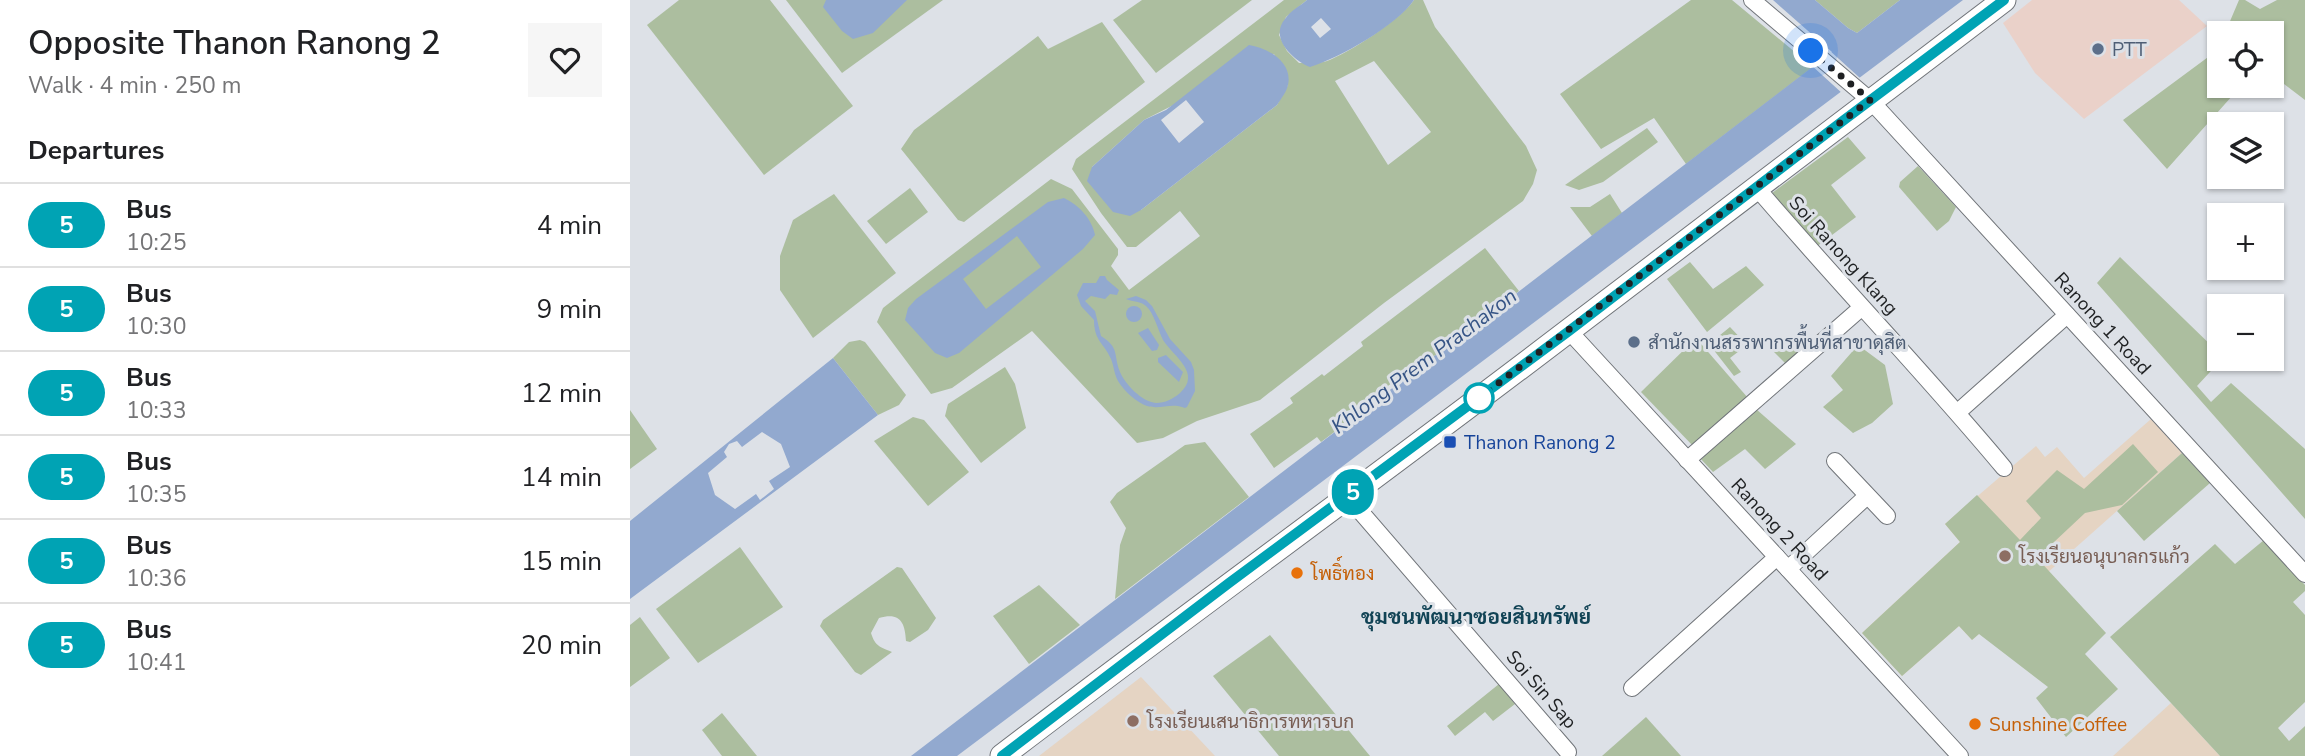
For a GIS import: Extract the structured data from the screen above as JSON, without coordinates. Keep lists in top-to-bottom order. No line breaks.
{"streets":{"street":["Soi Ranong Klang","Ranong 1 Road","Ranong 2 Road","Soi Sin Sap"]},"districts":["ชุมชนพัฒนาซอยสินทรัพย์"],"water":["Khlong Prem Prachakon"],"places":{"other":["PTT","สำนักงานสรรพากรพื้นที่สาขาดุสิต","โรงเรียนอนุบาลกรแก้ว","โพธิ์ทอง","โรงเรียนเสนาธิการทหารบก","Sunshine Coffee"],"transit":["Thanon Ranong 2"]},"lines":["bus line 5"],"page":{"heading":[["Opposite Thanon Ranong 2","Walk · 4 min · 250 m"],"Departures"],"on_map":"5","map_buttons":["+","−"],"list":[{"mark":"5","name":"Bus","note":"10:25","value":"4 min"},{"mark":"5","name":"Bus","note":"10:30","value":"9 min"},{"mark":"5","name":"Bus","note":"10:33","value":"12 min"},{"mark":"5","name":"Bus","note":"10:35","value":"14 min"},{"mark":"5","name":"Bus","note":"10:36","value":"15 min"},{"mark":"5","name":"Bus","note":"10:41","value":"20 min"}]}}
